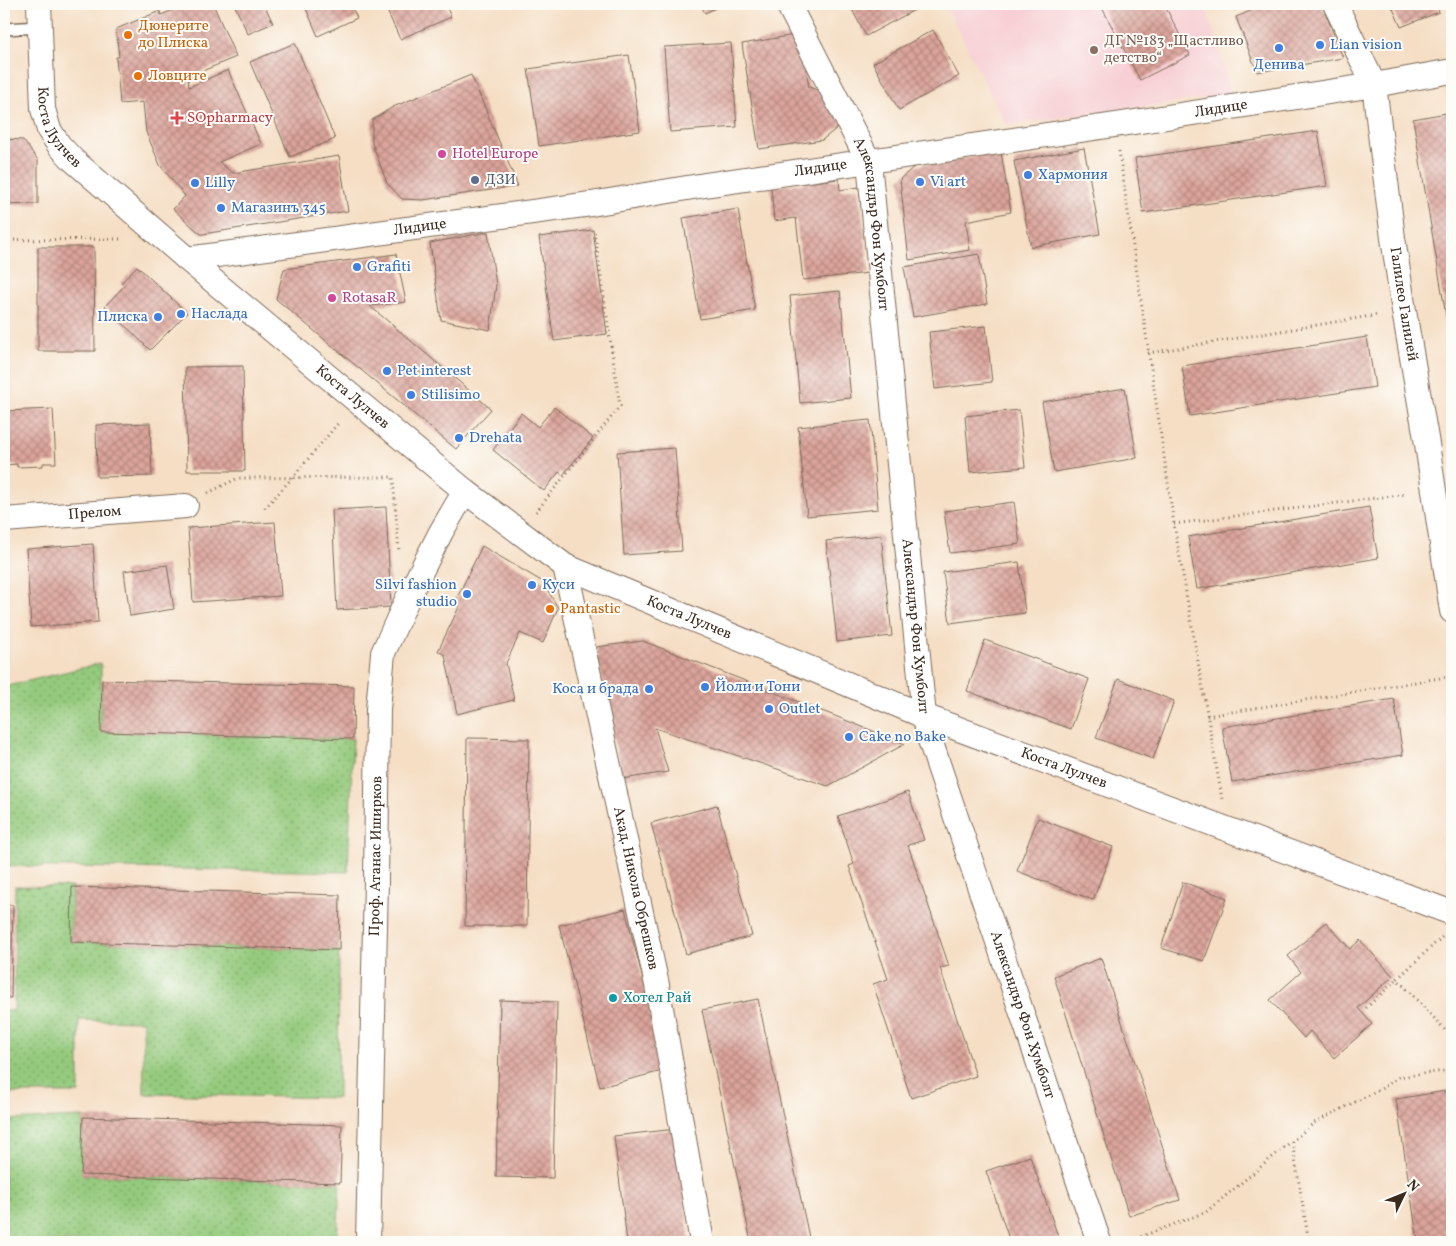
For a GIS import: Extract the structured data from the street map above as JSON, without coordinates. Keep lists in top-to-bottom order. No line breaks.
{"streets":{"street":["Лидице","Коста Лулчев","Александър Фон Хумболт","Галилео Галилей","Прелом","Проф. Атанас Иширков","Акад. Никола Обрешков"]},"crossings":[["Лидице","Коста Лулчев"],["Лидице","Александър Фон Хумболт"],["Лидице","Галилео Галилей"],["Коста Лулчев","Александър Фон Хумболт"],["Коста Лулчев","Проф. Атанас Иширков"],["Коста Лулчев","Акад. Никола Обрешков"]],"places":{"other":["Дюнерите до Плиска","Lian vision","Денива","ДГ №183 „Щастливо детство“","Ловците","Hotel Europe","Хармония","ДЗИ","Vi art","Lilly","Магазинъ 345","Grafiti","RotasaR","Наслада","Плиска","Pet interest","Stilisimo","Drehata","Куси","Silvi fashion studio","Pantastic","Йоли и Тони","Коса и брада","Outlet","Cake no Bake","Хотел Рай"],"health":["SOpharmacy"]},"north":"top right"}
